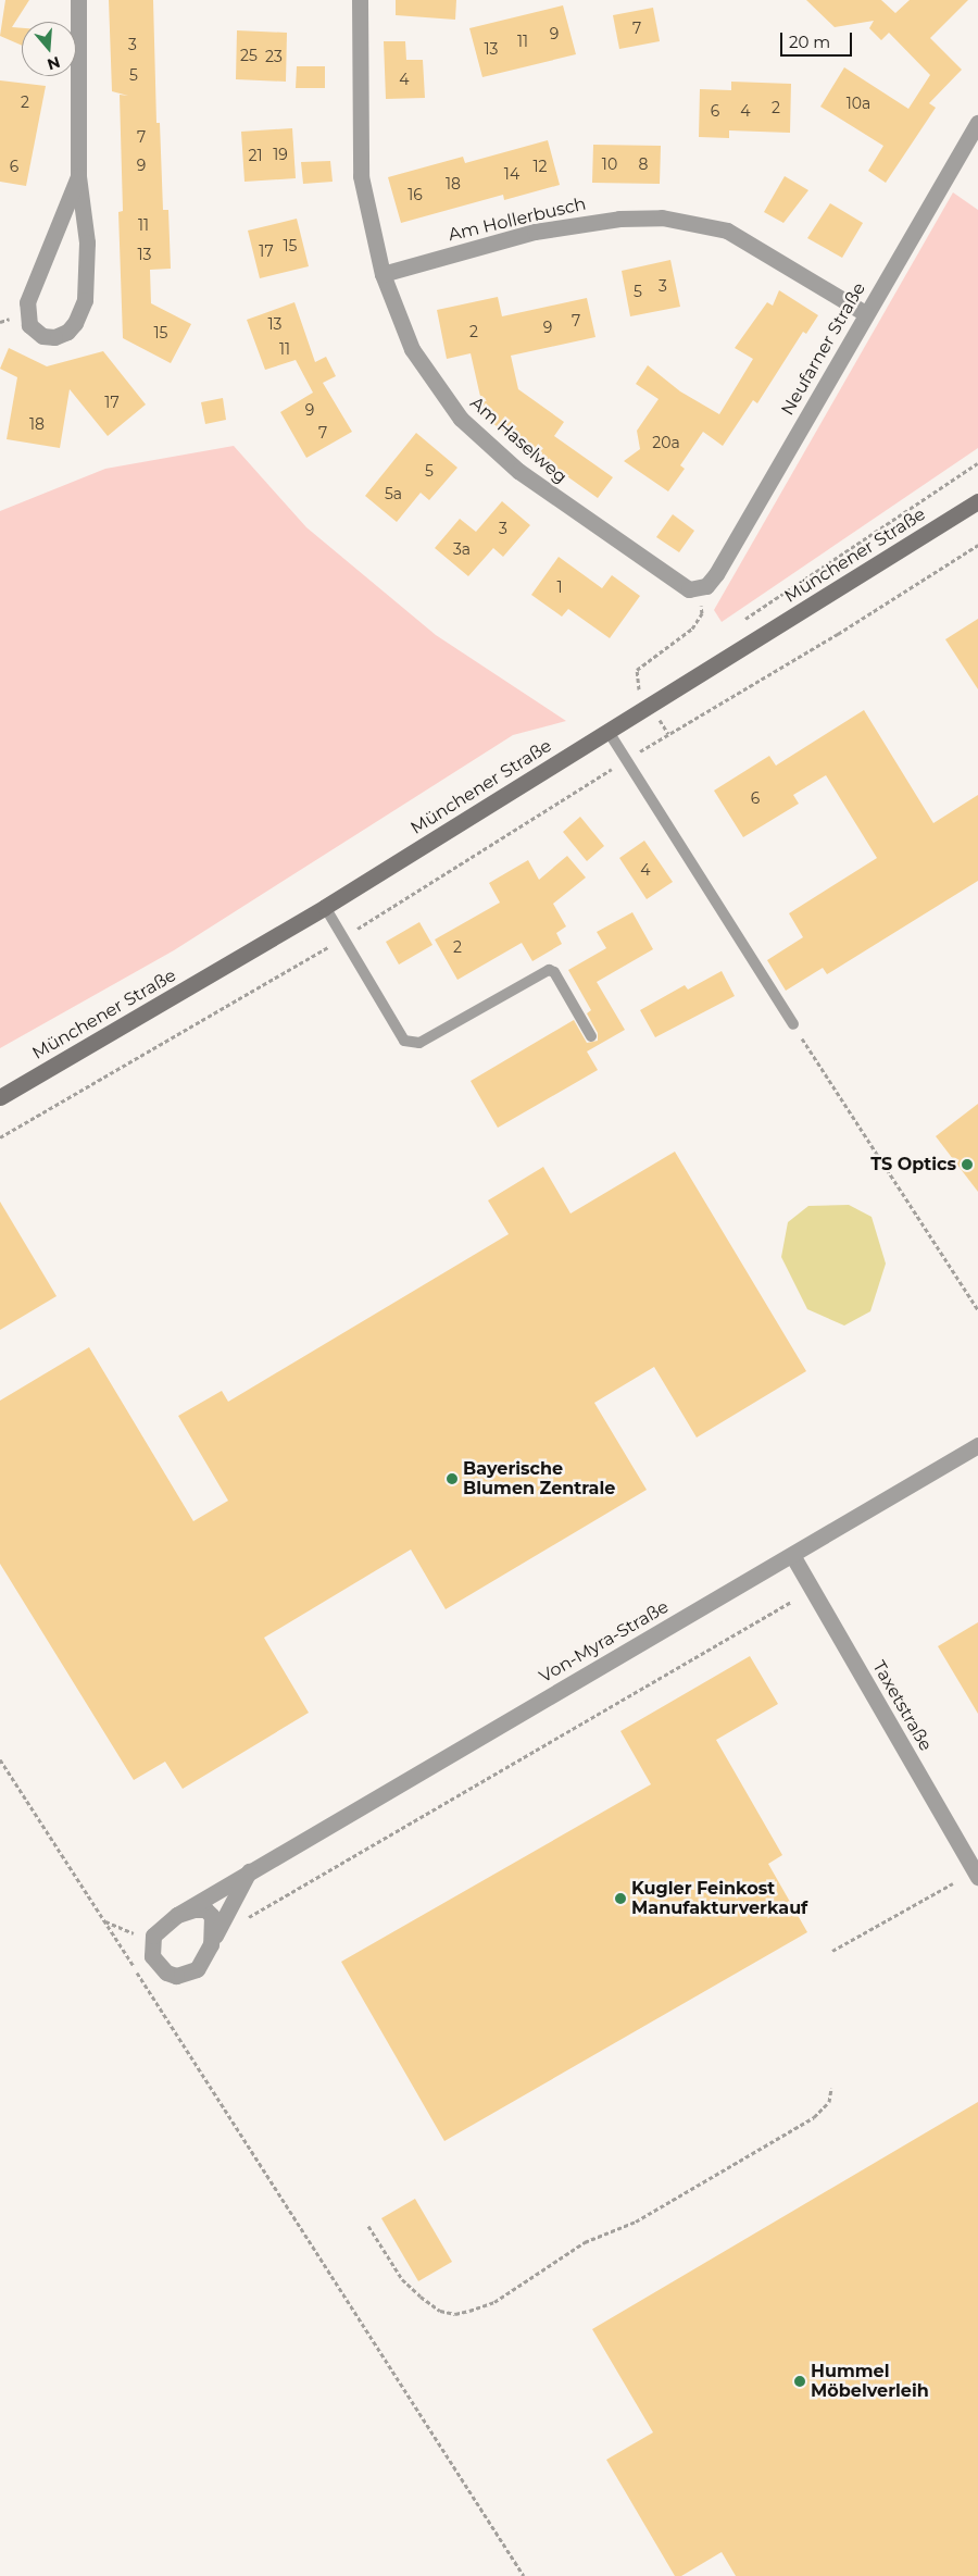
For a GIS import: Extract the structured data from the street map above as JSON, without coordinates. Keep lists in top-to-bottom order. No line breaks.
{"streets":{"street":["Am Hollerbusch","Neufarner Straße","Am Haselweg","Münchener Straße","Von-Myra-Straße","Taxetstraße"]},"crossings":[["Am Hollerbusch","Neufarner Straße"],["Am Hollerbusch","Am Haselweg"],["Neufarner Straße","Am Haselweg"],["Von-Myra-Straße","Taxetstraße"]],"places":["TS Optics","Bayerische Blumen Zentrale","Kugler Feinkost Manufakturverkauf","Hummel Möbelverleih"],"house_numbers":["7","9","11","3","13","25","23","5","4","2","10a","2","6","4","7","19","21","10","8","9","6","12","14","18","16","11","15","17","13","3","5","7","13","9","2","15","11","17","9","18","7","20a","5","5a","3","3a","1","6","4","2"],"scale_bar":"20 m","north":"bottom"}
